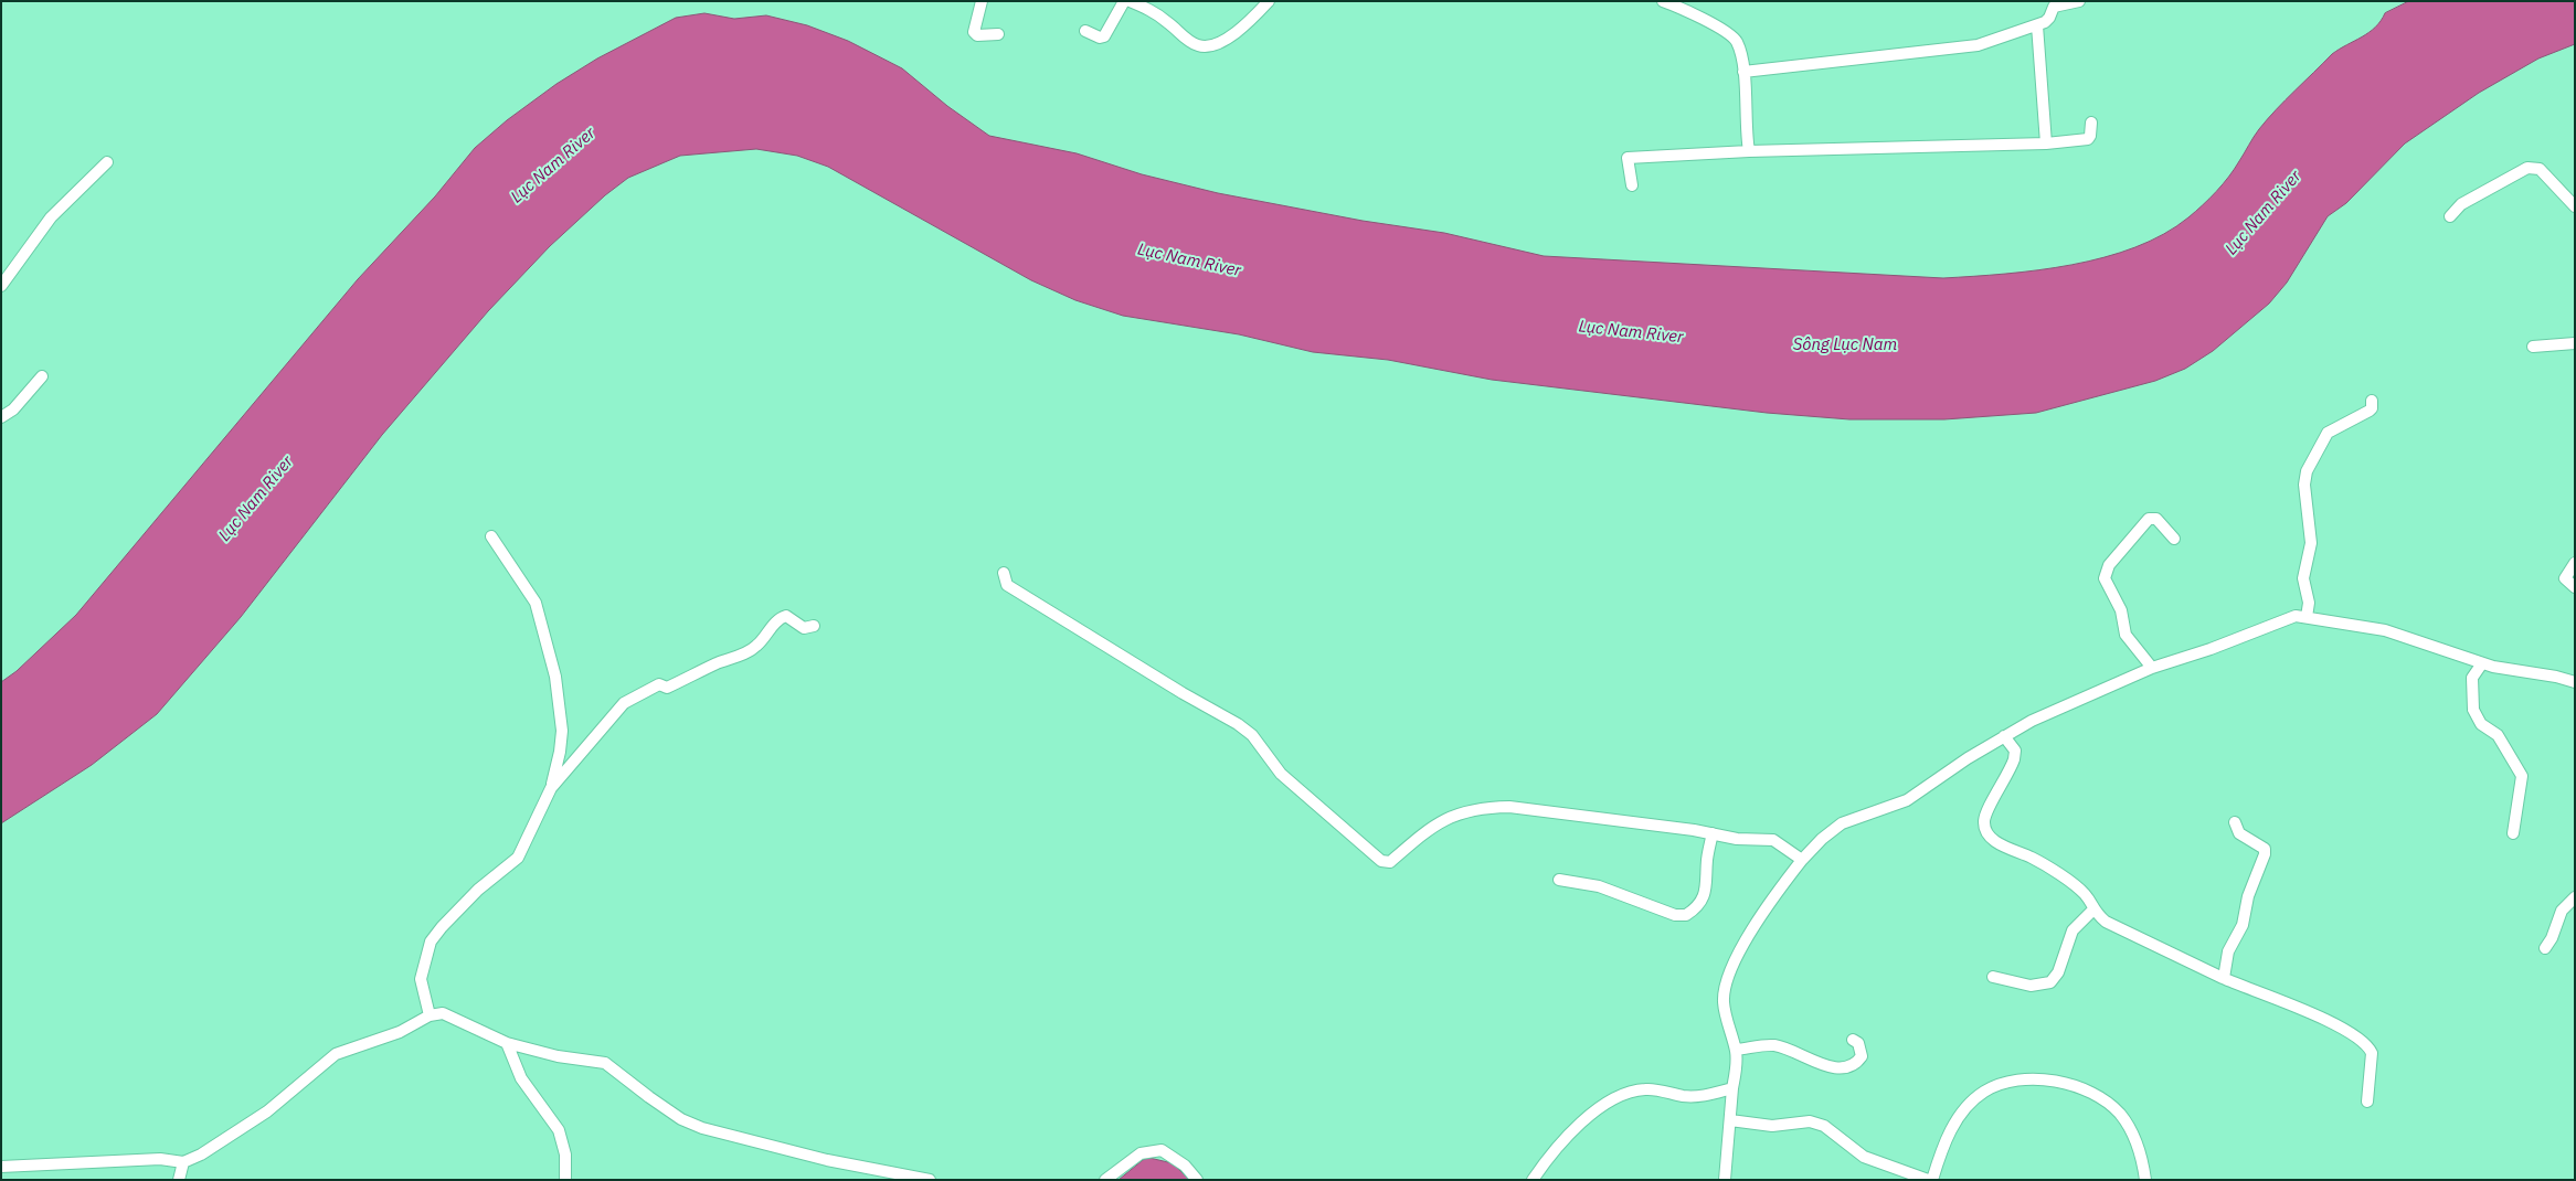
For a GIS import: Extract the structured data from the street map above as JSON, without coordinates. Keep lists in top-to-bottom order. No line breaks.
{"water":["Lục Nam River","Sông Lục Nam"]}
